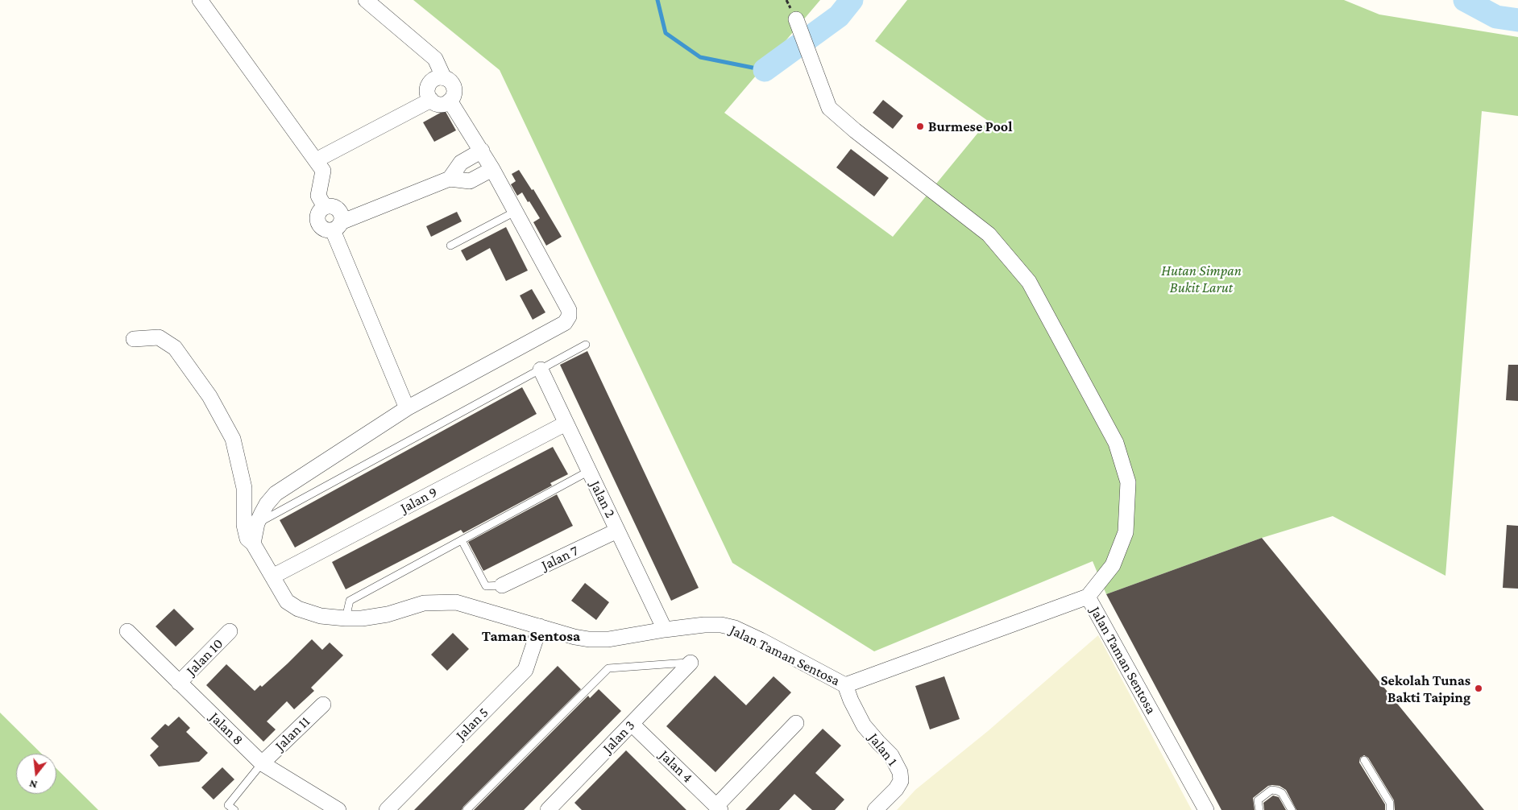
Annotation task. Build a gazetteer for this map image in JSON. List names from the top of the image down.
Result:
{
  "streets": {
    "street": [
      "Jalan 2",
      "Jalan 9",
      "Jalan 7",
      "Jalan Taman Sentosa",
      "Jalan 10",
      "Jalan 5",
      "Jalan 8",
      "Jalan 11",
      "Jalan 3",
      "Jalan 1",
      "Jalan 4"
    ]
  },
  "crossings": [
    ["Jalan 2", "Jalan 9"],
    ["Jalan 2", "Jalan 7"],
    ["Jalan 2", "Jalan Taman Sentosa"],
    ["Jalan 9", "Jalan Taman Sentosa"],
    ["Jalan Taman Sentosa", "Jalan 5"],
    ["Jalan Taman Sentosa", "Jalan 1"],
    ["Jalan 10", "Jalan 8"],
    ["Jalan 8", "Jalan 11"],
    ["Jalan 3", "Jalan 4"]
  ],
  "districts": ["Taman Sentosa"],
  "parks": ["Hutan Simpan Bukit Larut"],
  "places": ["Burmese Pool", "Sekolah Tunas Bakti Taiping"],
  "north": "bottom"
}
